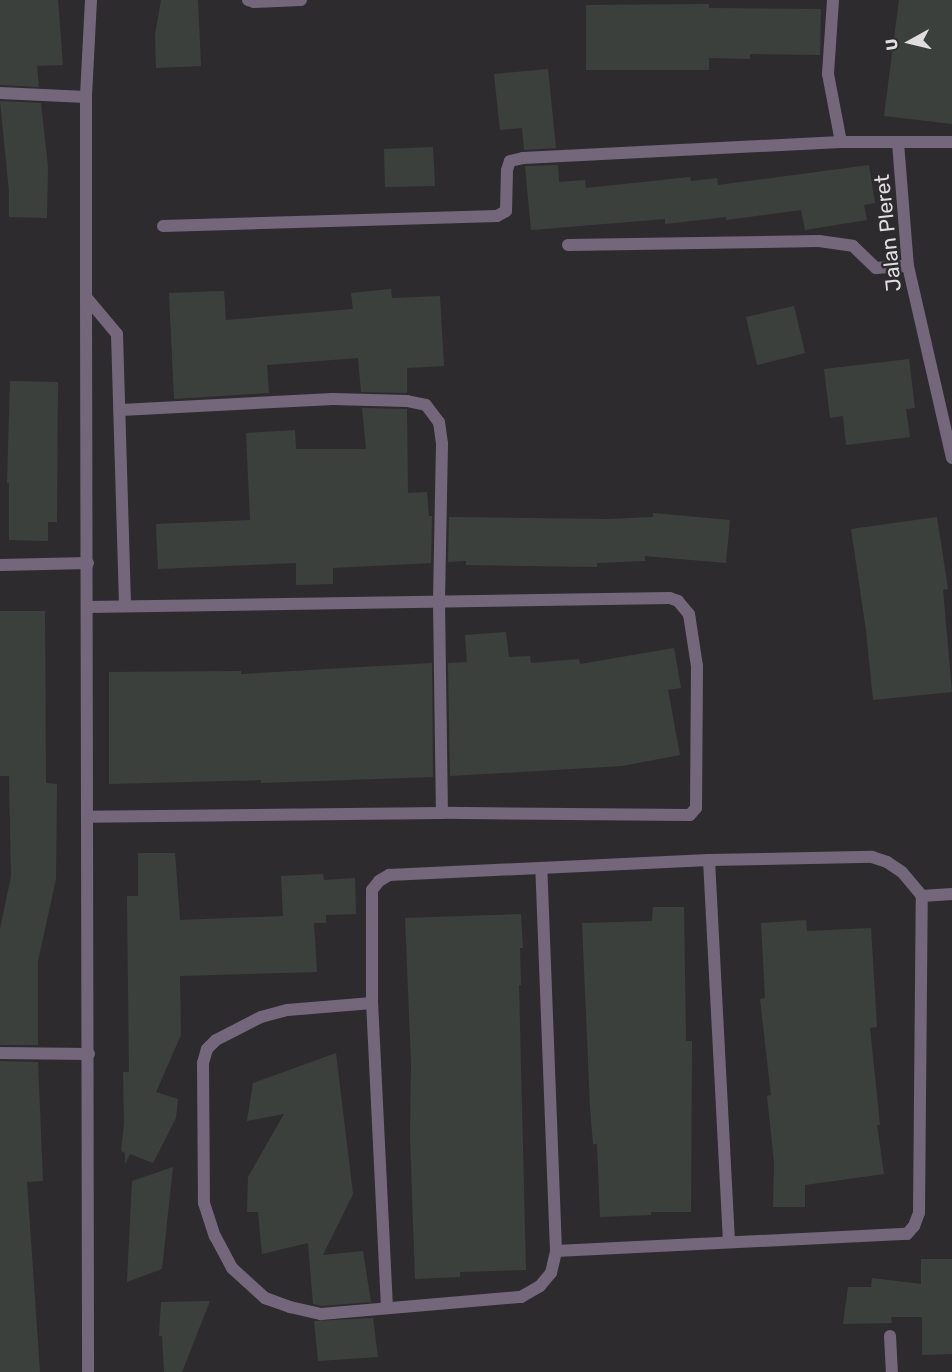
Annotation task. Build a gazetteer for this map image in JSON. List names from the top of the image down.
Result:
{
  "streets": {
    "street": ["Jalan Pleret"]
  },
  "north": "left"
}
